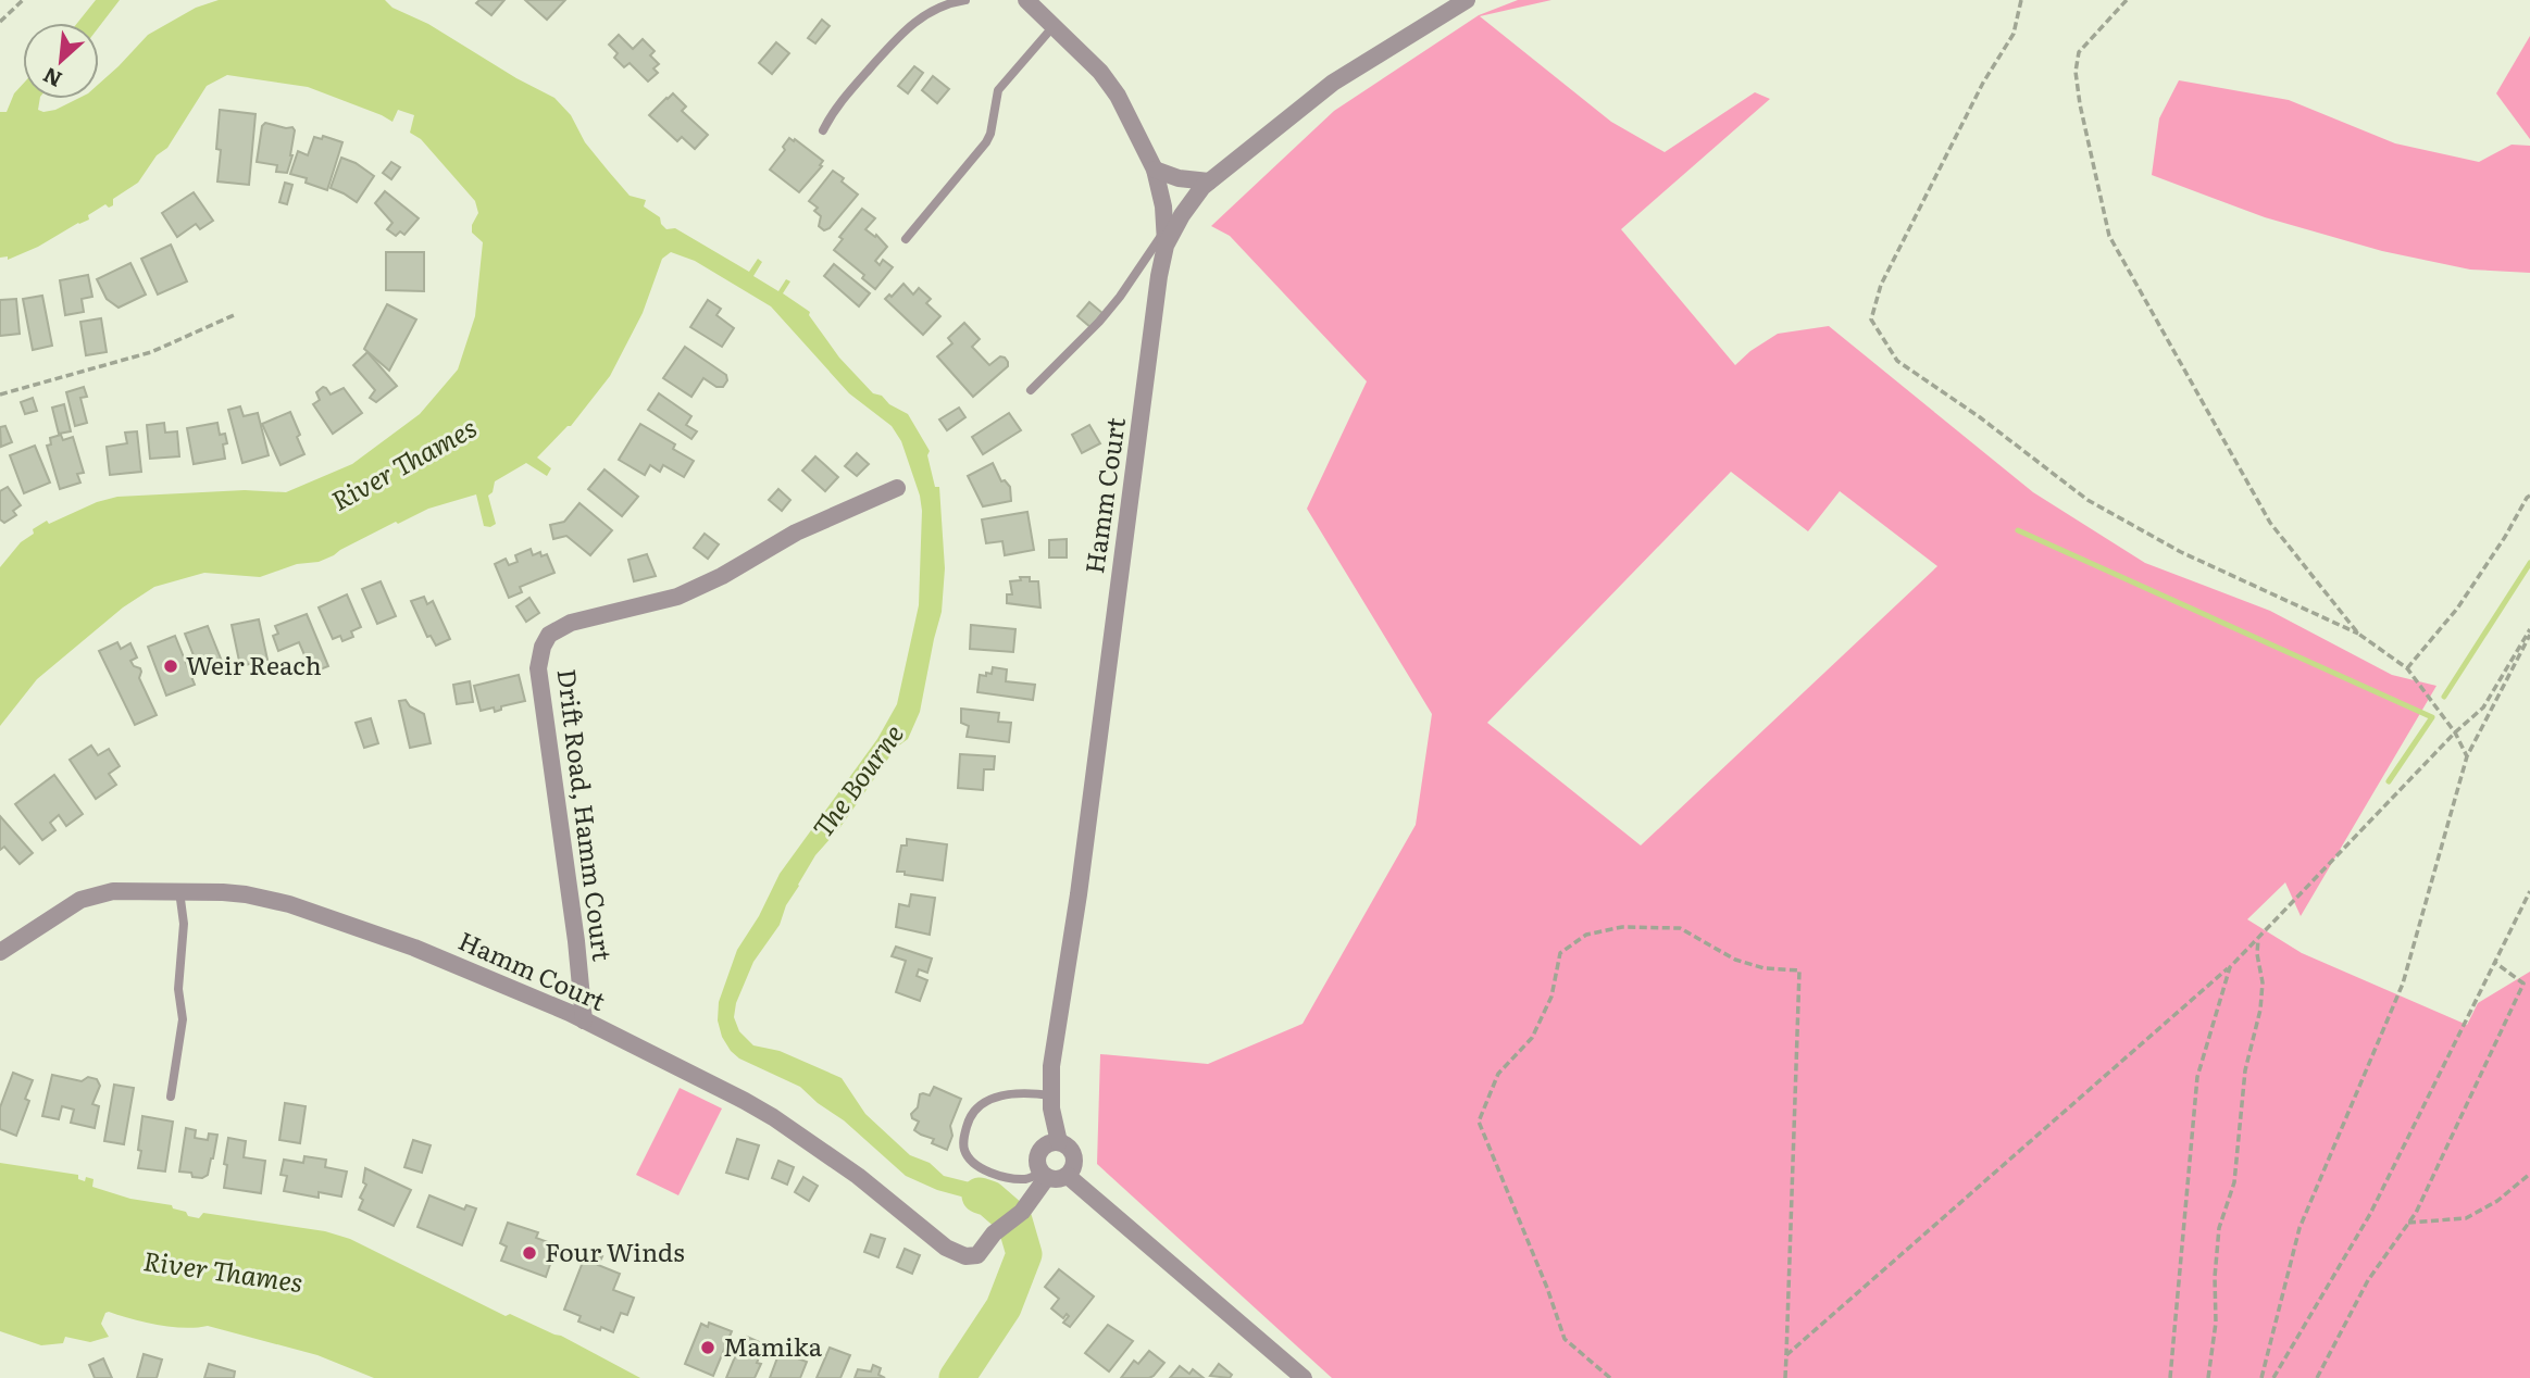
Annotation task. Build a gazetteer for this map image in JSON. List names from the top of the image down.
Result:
{
  "streets": {
    "street": ["Hamm Court", "Drift Road, Hamm Court"]
  },
  "crossings": [
    ["Hamm Court", "Drift Road, Hamm Court"]
  ],
  "water": ["River Thames", "The Bourne"],
  "places": ["Weir Reach", "Four Winds", "Mamika"],
  "north": "bottom left"
}
